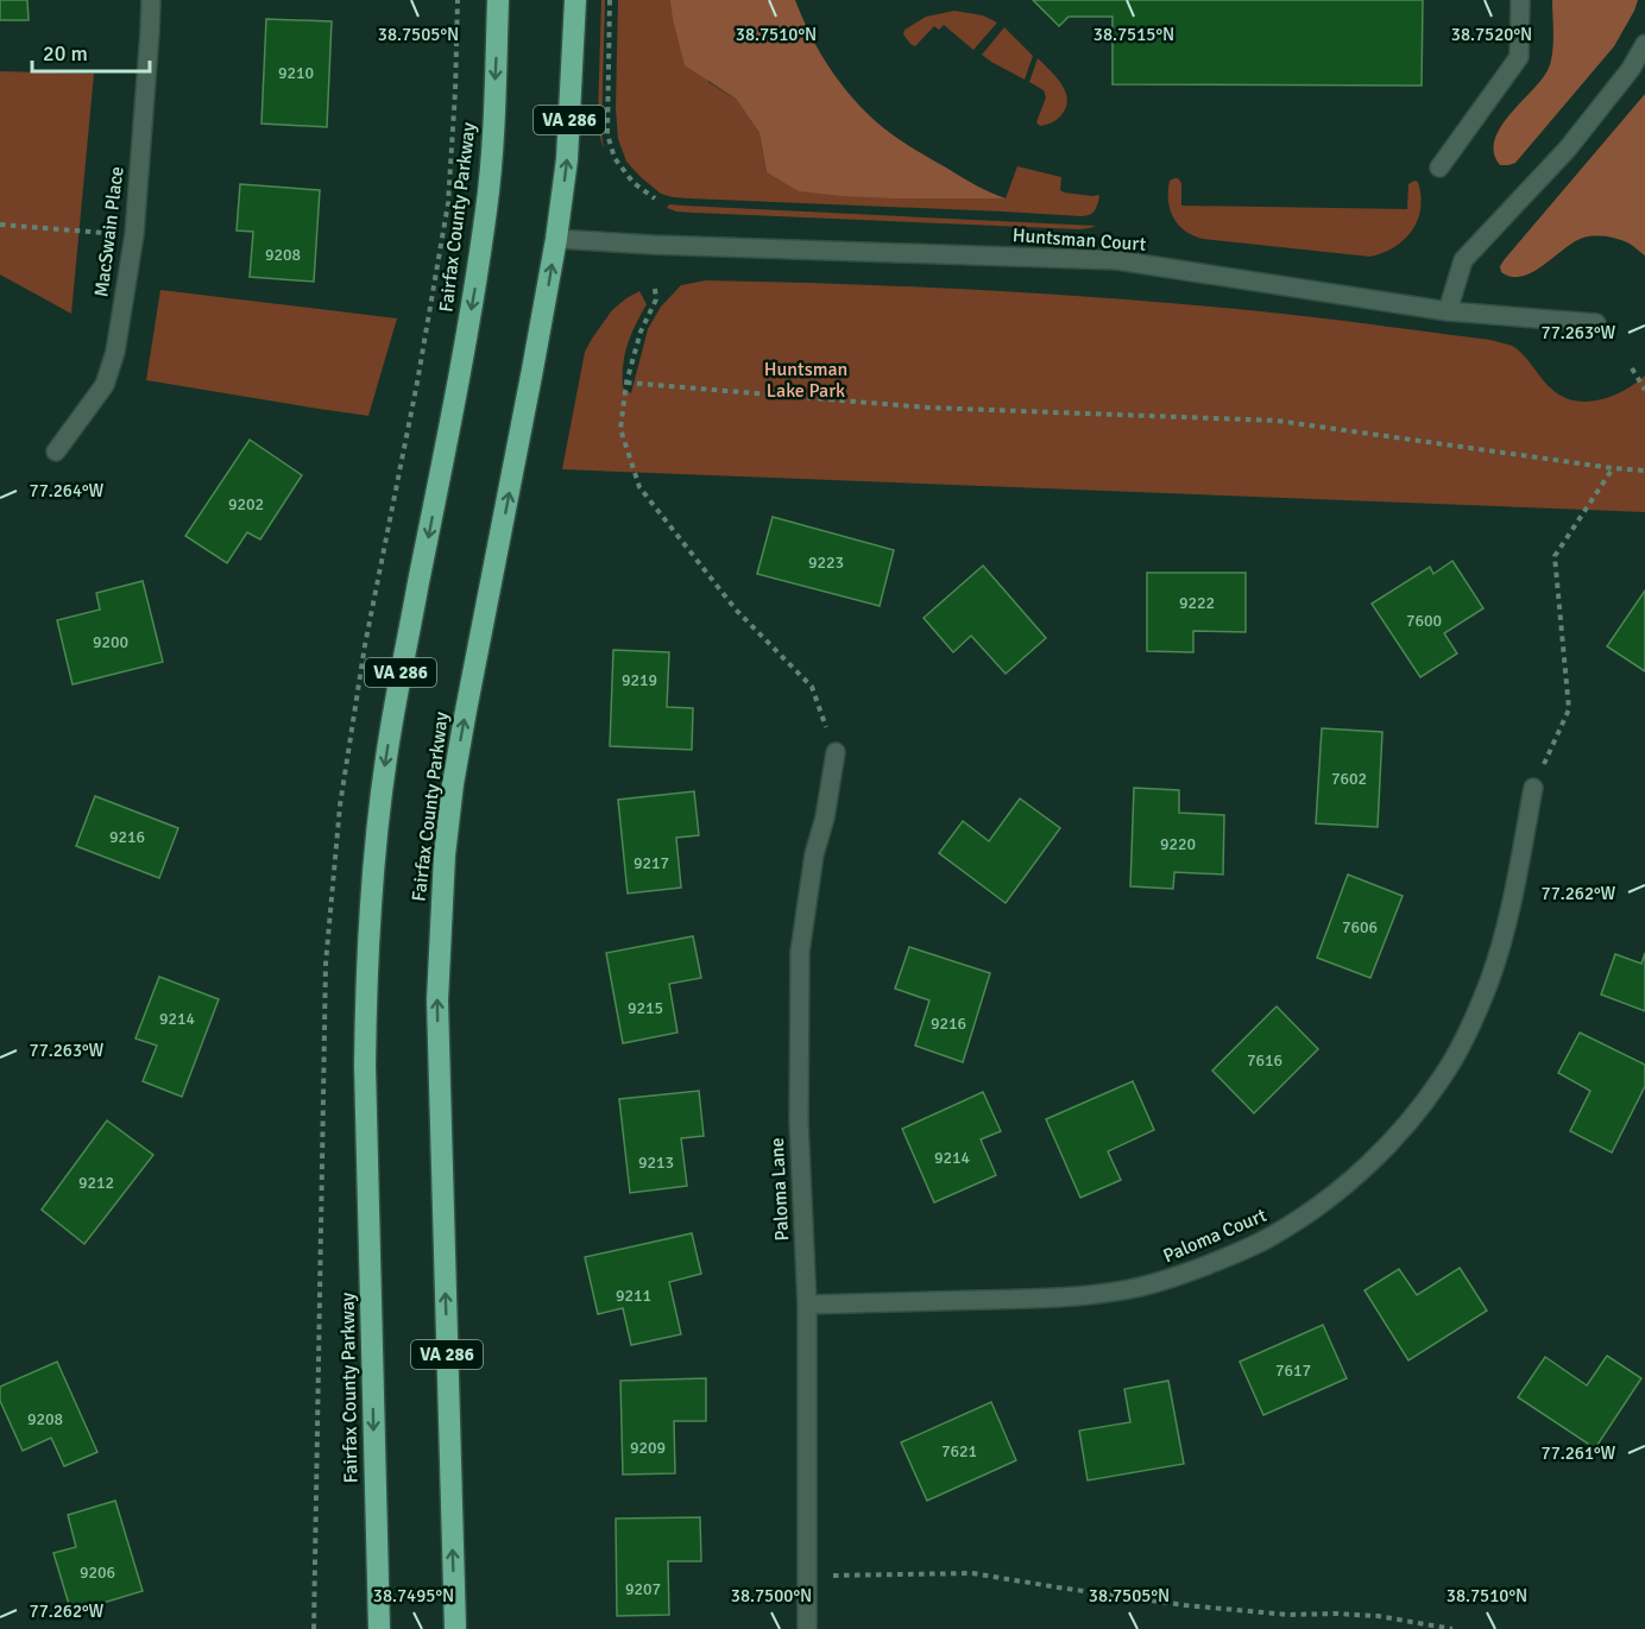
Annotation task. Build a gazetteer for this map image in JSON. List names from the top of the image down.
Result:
{
  "streets": {
    "highway": ["VA 286", "Fairfax County Parkway"],
    "street": [
      "MacSwain Place",
      "Huntsman Court",
      "Paloma Lane",
      "Paloma Court"
    ]
  },
  "crossings": [
    ["Fairfax County Parkway", "Huntsman Court"],
    ["Paloma Lane", "Paloma Court"]
  ],
  "parks": ["Huntsman Lake Park"],
  "house_numbers": [
    "9210",
    "9208",
    "9202",
    "9223",
    "9222",
    "7600",
    "9200",
    "9219",
    "7602",
    "9216",
    "9220",
    "9217",
    "7606",
    "9215",
    "9214",
    "9216",
    "7616",
    "9214",
    "9213",
    "9212",
    "9211",
    "7617",
    "9208",
    "9209",
    "7621",
    "9206",
    "9207"
  ],
  "scale_bar": "20 m",
  "coordinates": [
    "38.7515°N",
    "38.7505°N",
    "38.7510°N",
    "38.7520°N",
    "77.263°W",
    "77.264°W",
    "77.262°W",
    "77.261°W",
    "38.7495°N",
    "38.7500°N"
  ]
}
